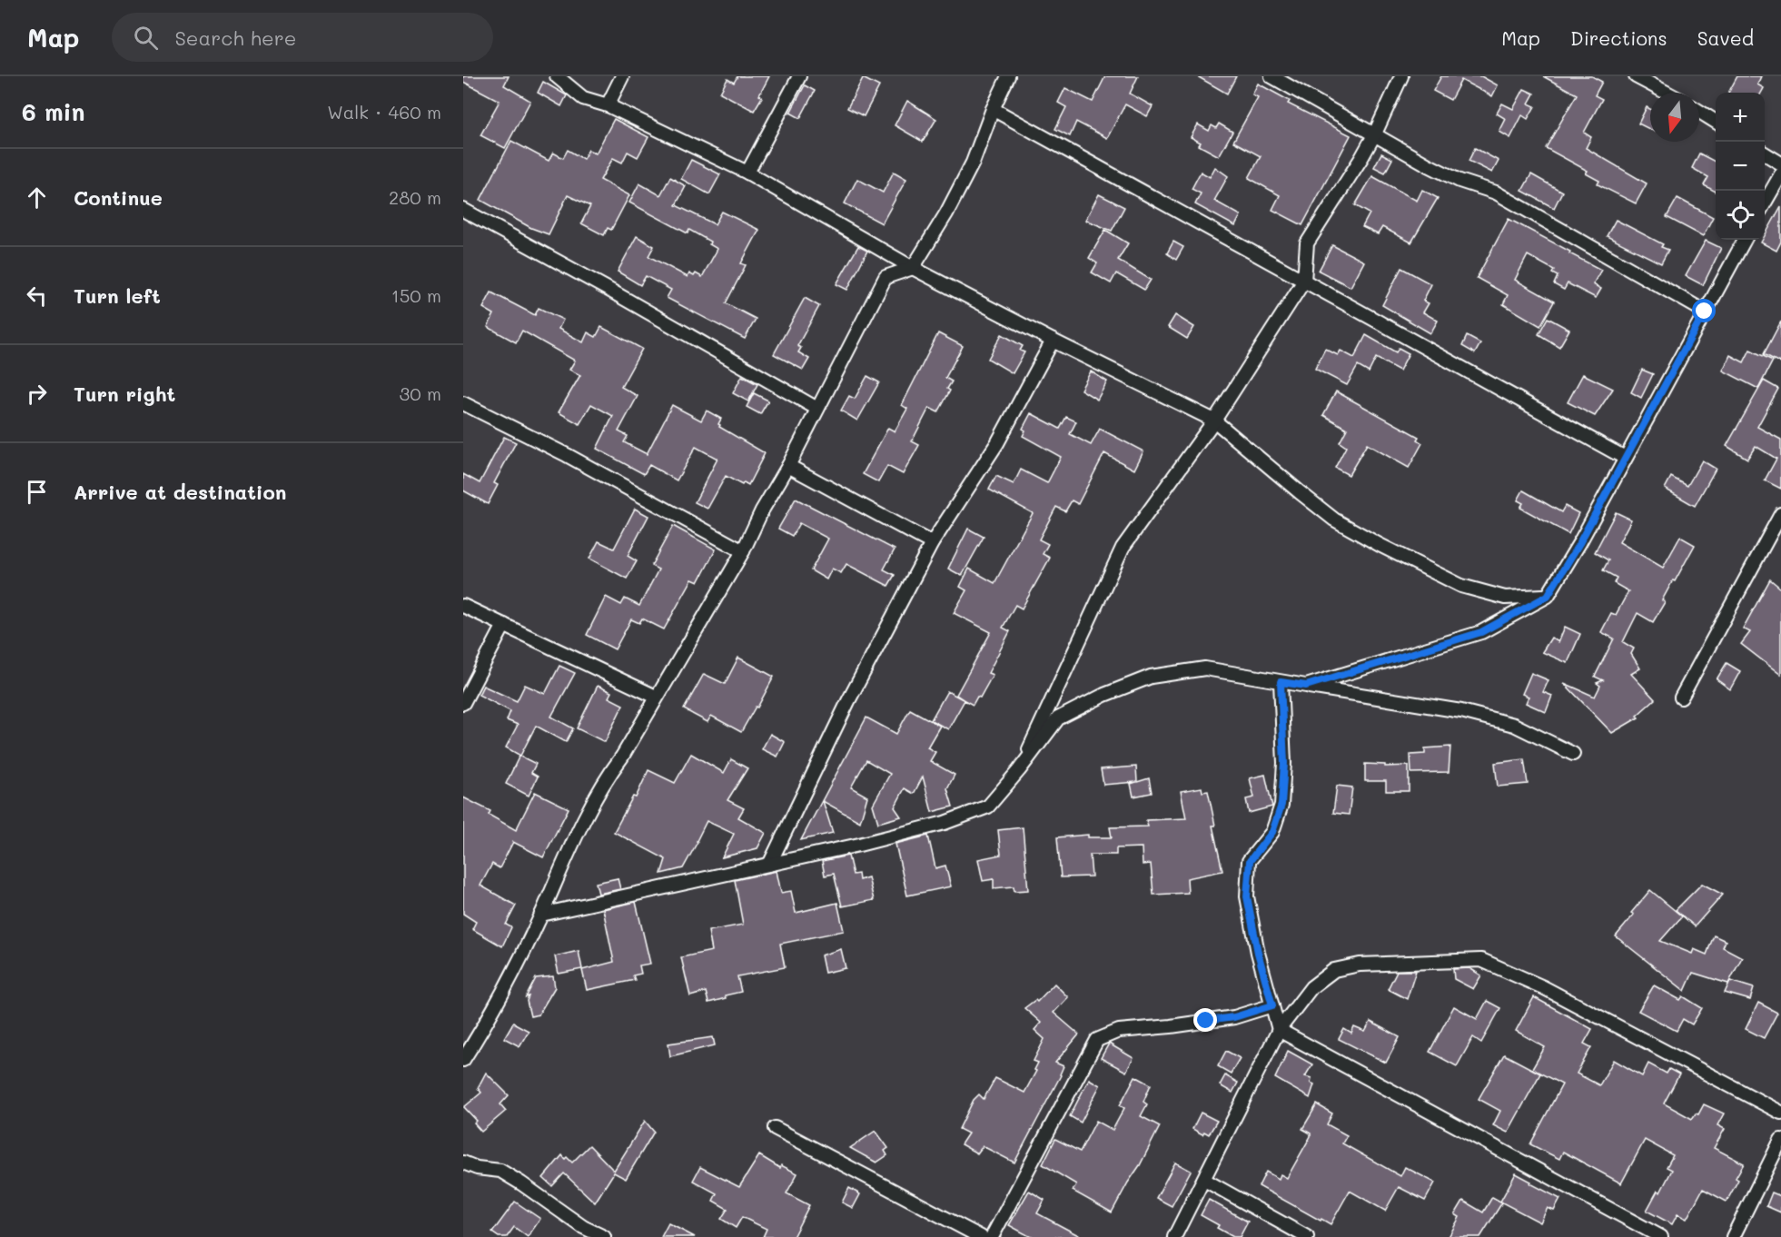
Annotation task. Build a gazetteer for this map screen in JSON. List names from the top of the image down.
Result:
{
  "north": "bottom",
  "page": {
    "header": "Map",
    "search": "Search here",
    "nav": ["Map", "Directions", "Saved"],
    "heading": ["6 min", "Walk · 460 m"],
    "map_buttons": ["+", "−"],
    "list": [
      ["Continue", "280 m"],
      ["Turn left", "150 m"],
      ["Turn right", "30 m"],
      "Arrive at destination"
    ]
  }
}
